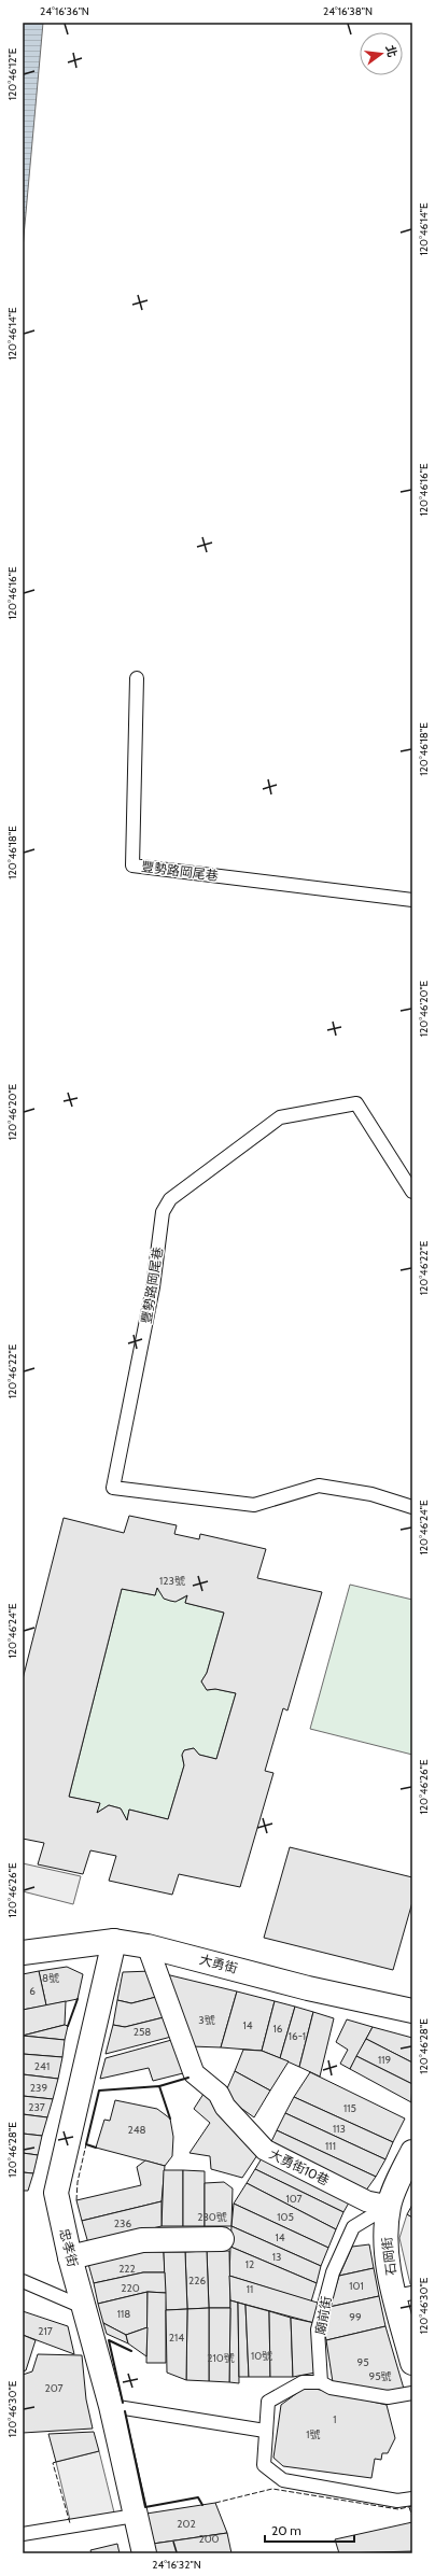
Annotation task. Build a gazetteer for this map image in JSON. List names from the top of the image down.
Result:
{
  "streets": {
    "street": [
      "大勇街",
      "大勇街10巷",
      "忠孝街",
      "石岡街"
    ],
    "lane": ["豐勢路岡尾巷", "廟前街"]
  },
  "crossings": [
    ["大勇街", "大勇街10巷"],
    ["大勇街", "忠孝街"],
    ["大勇街10巷", "石岡街"],
    ["大勇街10巷", "廟前街"],
    ["石岡街", "廟前街"]
  ],
  "house_numbers": [
    "123號",
    "8號",
    "6",
    "3號",
    "14",
    "16",
    "258",
    "16-1",
    "119",
    "241",
    "239",
    "237",
    "115",
    "113",
    "248",
    "111",
    "107",
    "230號",
    "105",
    "236",
    "14",
    "13",
    "12",
    "222",
    "226",
    "101",
    "220",
    "11",
    "118",
    "99",
    "217",
    "214",
    "10號",
    "210號",
    "95",
    "95號",
    "207",
    "1",
    "1號",
    "202",
    "200"
  ],
  "scale_bar": "20 m",
  "north": "right",
  "coordinates": [
    "24°16'36\"N",
    "24°16'38\"N",
    "120°46'12\"E",
    "120°46'14\"E",
    "120°46'16\"E",
    "120°46'18\"E",
    "120°46'20\"E",
    "120°46'22\"E",
    "120°46'24\"E",
    "120°46'26\"E",
    "120°46'28\"E",
    "120°46'30\"E",
    "24°16'32\"N"
  ]
}
